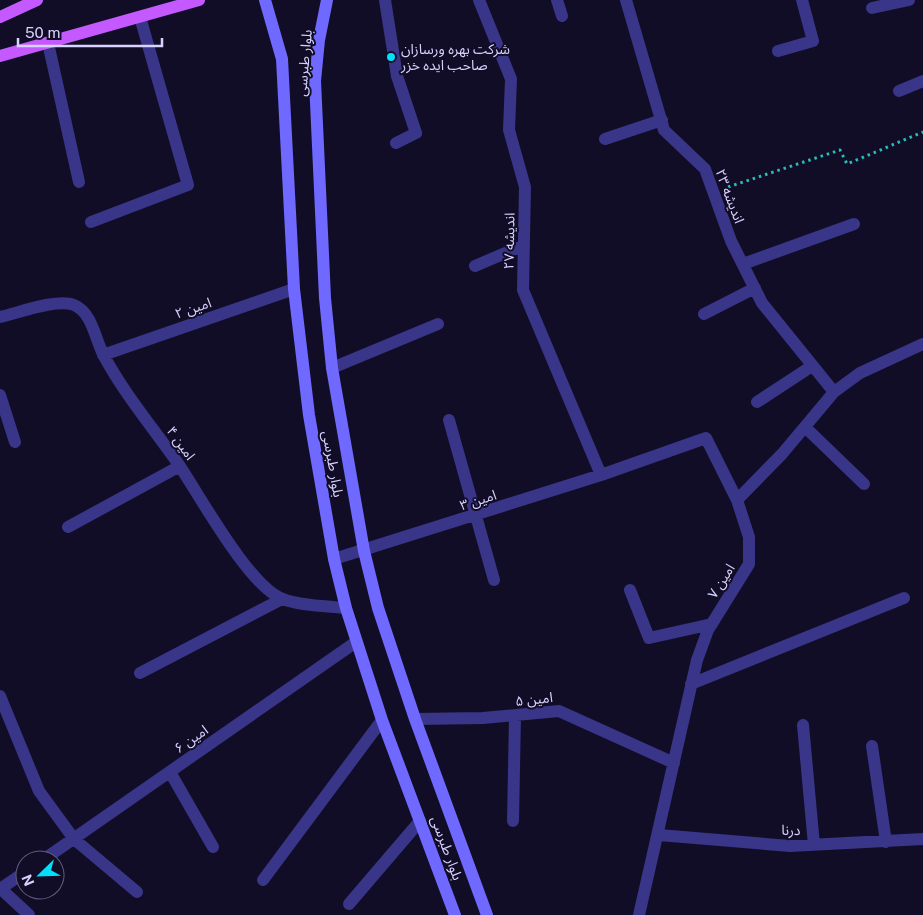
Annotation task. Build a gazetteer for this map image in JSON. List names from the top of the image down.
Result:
{
  "streets": {
    "main road": ["بلوار طبرسی"],
    "street": [
      "اندیشه ۲۳",
      "اندیشه ۲۷",
      "امین ۲",
      "امین ۴",
      "امین ۳",
      "امین ۷",
      "امین ۵",
      "امین ۶",
      "درنا"
    ]
  },
  "crossings": [
    ["بلوار طبرسی", "امین ۲"],
    ["بلوار طبرسی", "امین ۴"],
    ["بلوار طبرسی", "امین ۳"],
    ["بلوار طبرسی", "امین ۵"],
    ["بلوار طبرسی", "امین ۶"],
    ["اندیشه ۲۷", "امین ۳"],
    ["امین ۲", "امین ۴"],
    ["امین ۳", "امین ۷"],
    ["امین ۷", "امین ۵"],
    ["امین ۷", "درنا"]
  ],
  "places": ["شرکت بهره ورسازان صاحب ایده خزر"],
  "scale_bar": "50 m",
  "north": "bottom left"
}
